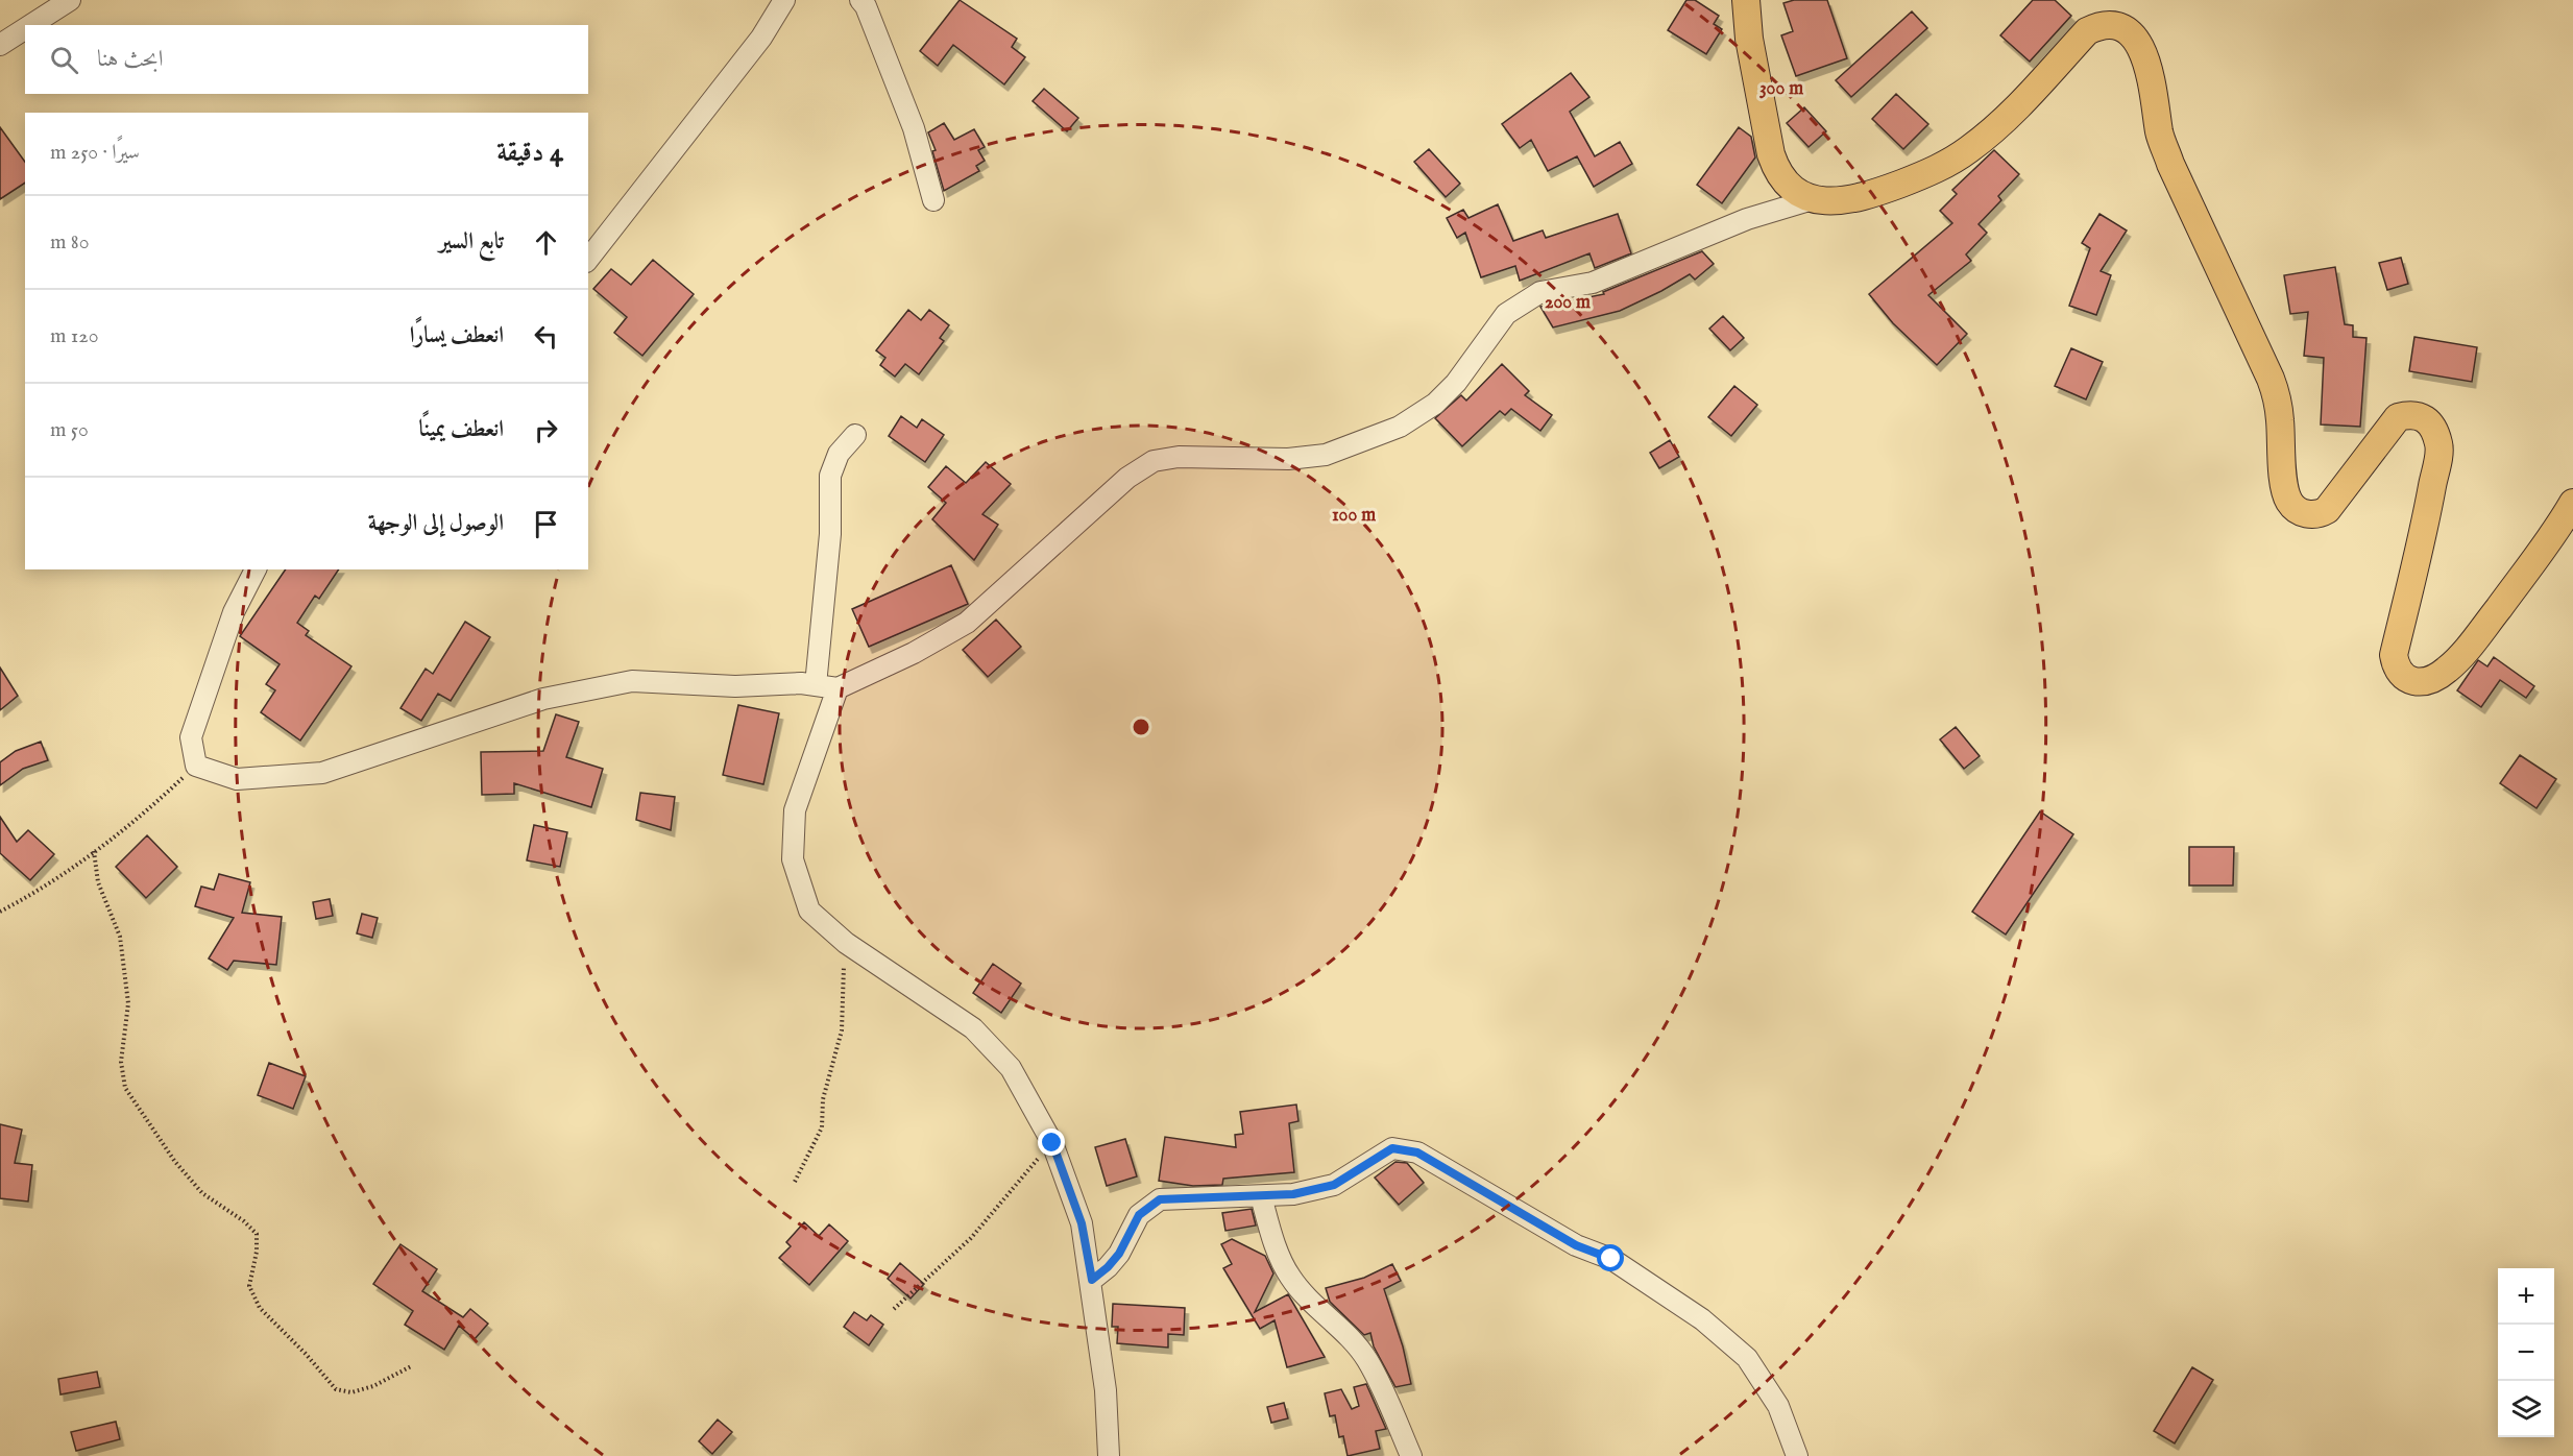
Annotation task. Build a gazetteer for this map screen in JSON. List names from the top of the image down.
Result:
{
  "page": {
    "search": "ابحث هنا",
    "heading": ["4 دقيقة", "سيرًا · 250 m"],
    "list": [
      ["تابع السير", "80 m"],
      ["انعطف يسارًا", "120 m"],
      ["انعطف يمينًا", "50 m"],
      "الوصول إلى الوجهة"
    ],
    "map_buttons": ["+", "−"]
  },
  "rings": ["300 m", "200 m", "100 m"]
}
